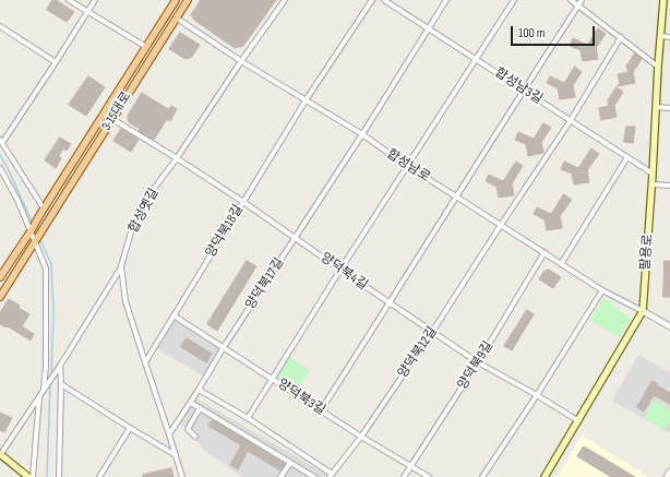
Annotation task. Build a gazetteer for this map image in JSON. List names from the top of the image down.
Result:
{
  "streets": {
    "main road": ["3·15대로", "팔용로"],
    "street": [
      "합성남3길",
      "합성남로",
      "합성옛길",
      "양덕북18길",
      "양덕북4길",
      "양덕북17길",
      "양덕북12길",
      "양덕북9길",
      "양덕북3길"
    ]
  },
  "crossings": [
    ["합성남3길", "팔용로"],
    ["합성남3길", "양덕북17길"],
    ["합성남3길", "양덕북12길"],
    ["3·15대로", "합성남로"],
    ["3·15대로", "양덕북4길"],
    ["합성남로", "합성옛길"],
    ["합성남로", "양덕북18길"],
    ["합성남로", "팔용로"],
    ["합성남로", "양덕북17길"],
    ["합성남로", "양덕북12길"],
    ["합성남로", "양덕북9길"],
    ["합성옛길", "양덕북18길"],
    ["합성옛길", "양덕북4길"],
    ["합성옛길", "양덕북17길"],
    ["양덕북18길", "양덕북4길"],
    ["양덕북18길", "양덕북3길"],
    ["팔용로", "양덕북4길"],
    ["양덕북4길", "양덕북17길"],
    ["양덕북4길", "양덕북12길"],
    ["양덕북4길", "양덕북9길"],
    ["양덕북17길", "양덕북3길"],
    ["양덕북12길", "양덕북3길"],
    ["양덕북9길", "양덕북3길"]
  ],
  "scale_bar": "100 m"
}
